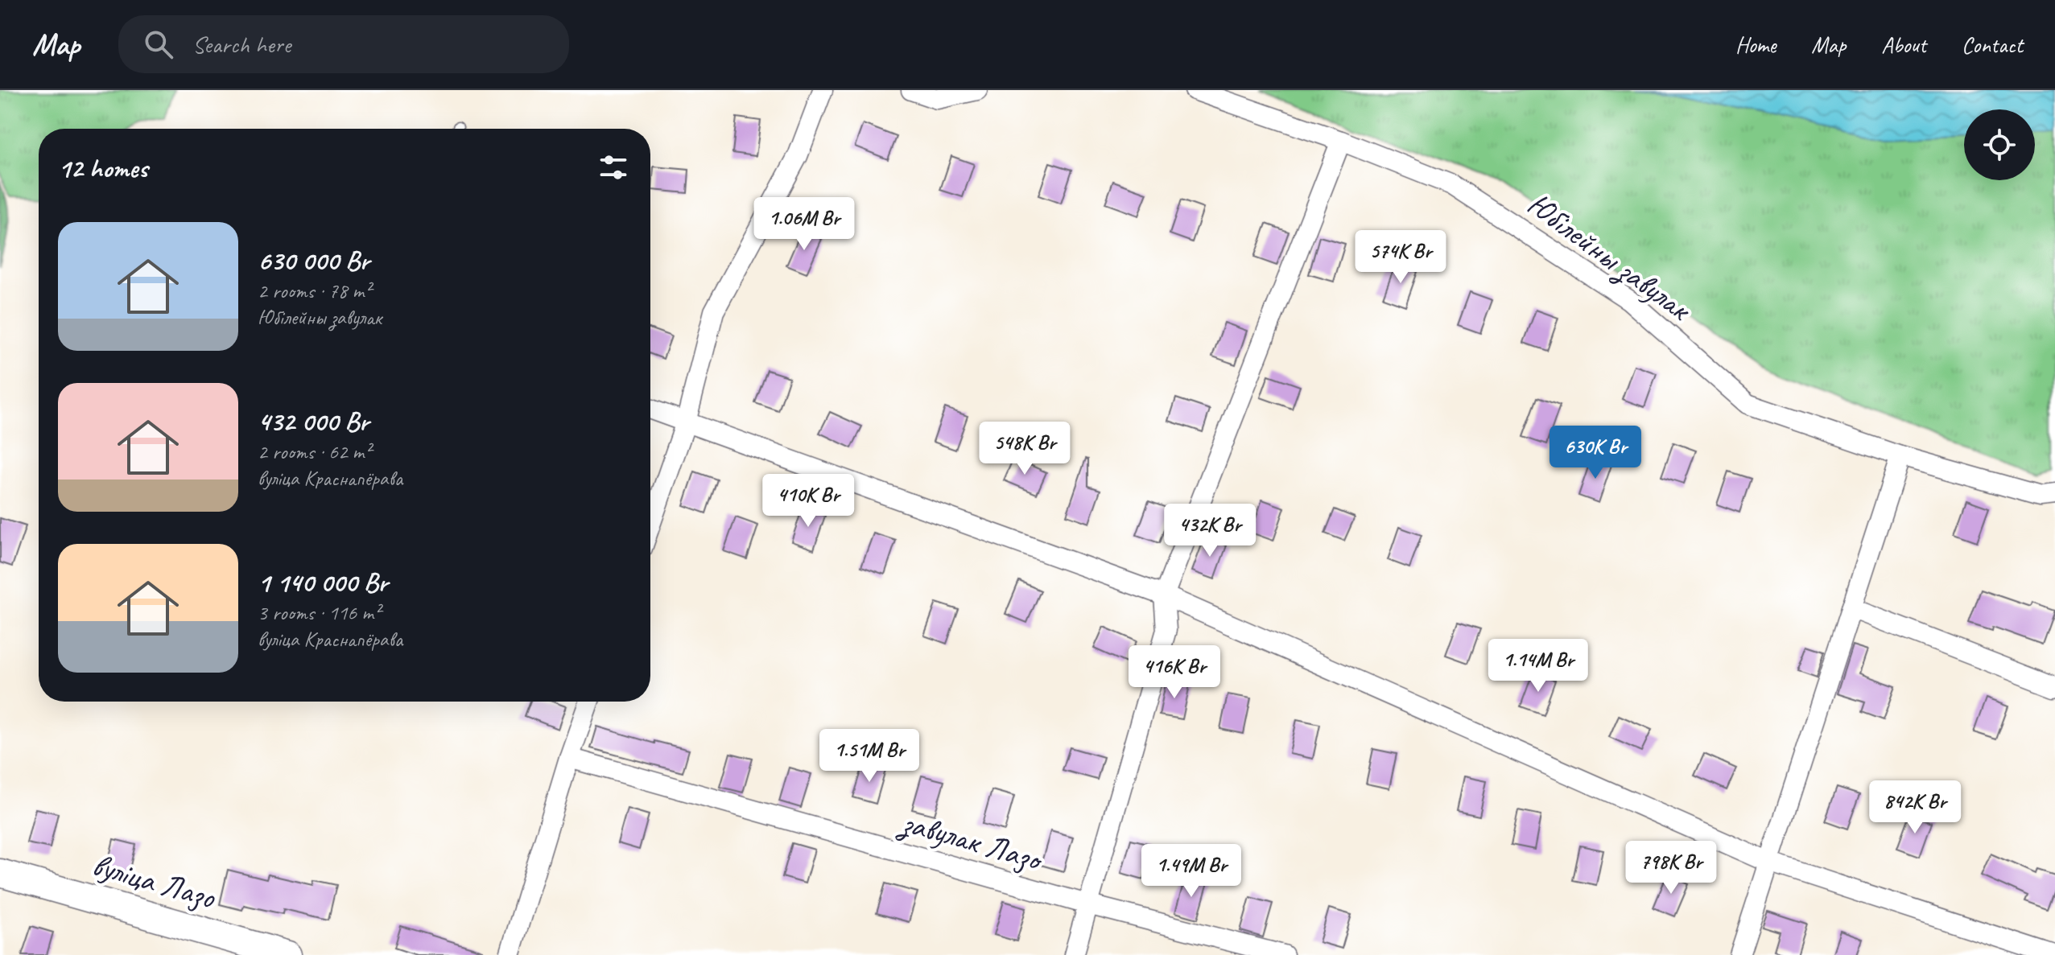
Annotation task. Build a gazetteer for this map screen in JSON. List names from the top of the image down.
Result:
{
  "streets": {
    "main road": ["вуліца Лазо"],
    "street": ["Юбілейны завулак", "завулак Лазо"]
  },
  "page": {
    "header": "Map",
    "search": "Search here",
    "nav": [
      "Home",
      "Map",
      "About",
      "Contact"
    ],
    "heading": "12 homes",
    "price": [
      "1.06M Br",
      "574K Br",
      "548K Br",
      "630K Br",
      "410K Br",
      "432K Br",
      "1.14M Br",
      "416K Br",
      "1.51M Br",
      "842K Br",
      "798K Br",
      "1.49M Br"
    ],
    "list": [
      {
        "name": "630 000 Br",
        "note": "2 rooms · 78 m² · Юбілейны завулак"
      },
      {
        "name": "432 000 Br",
        "note": "2 rooms · 62 m² · вуліца Краснапёрава"
      },
      {
        "name": "1 140 000 Br",
        "note": "3 rooms · 116 m² · вуліца Краснапёрава"
      }
    ]
  }
}
